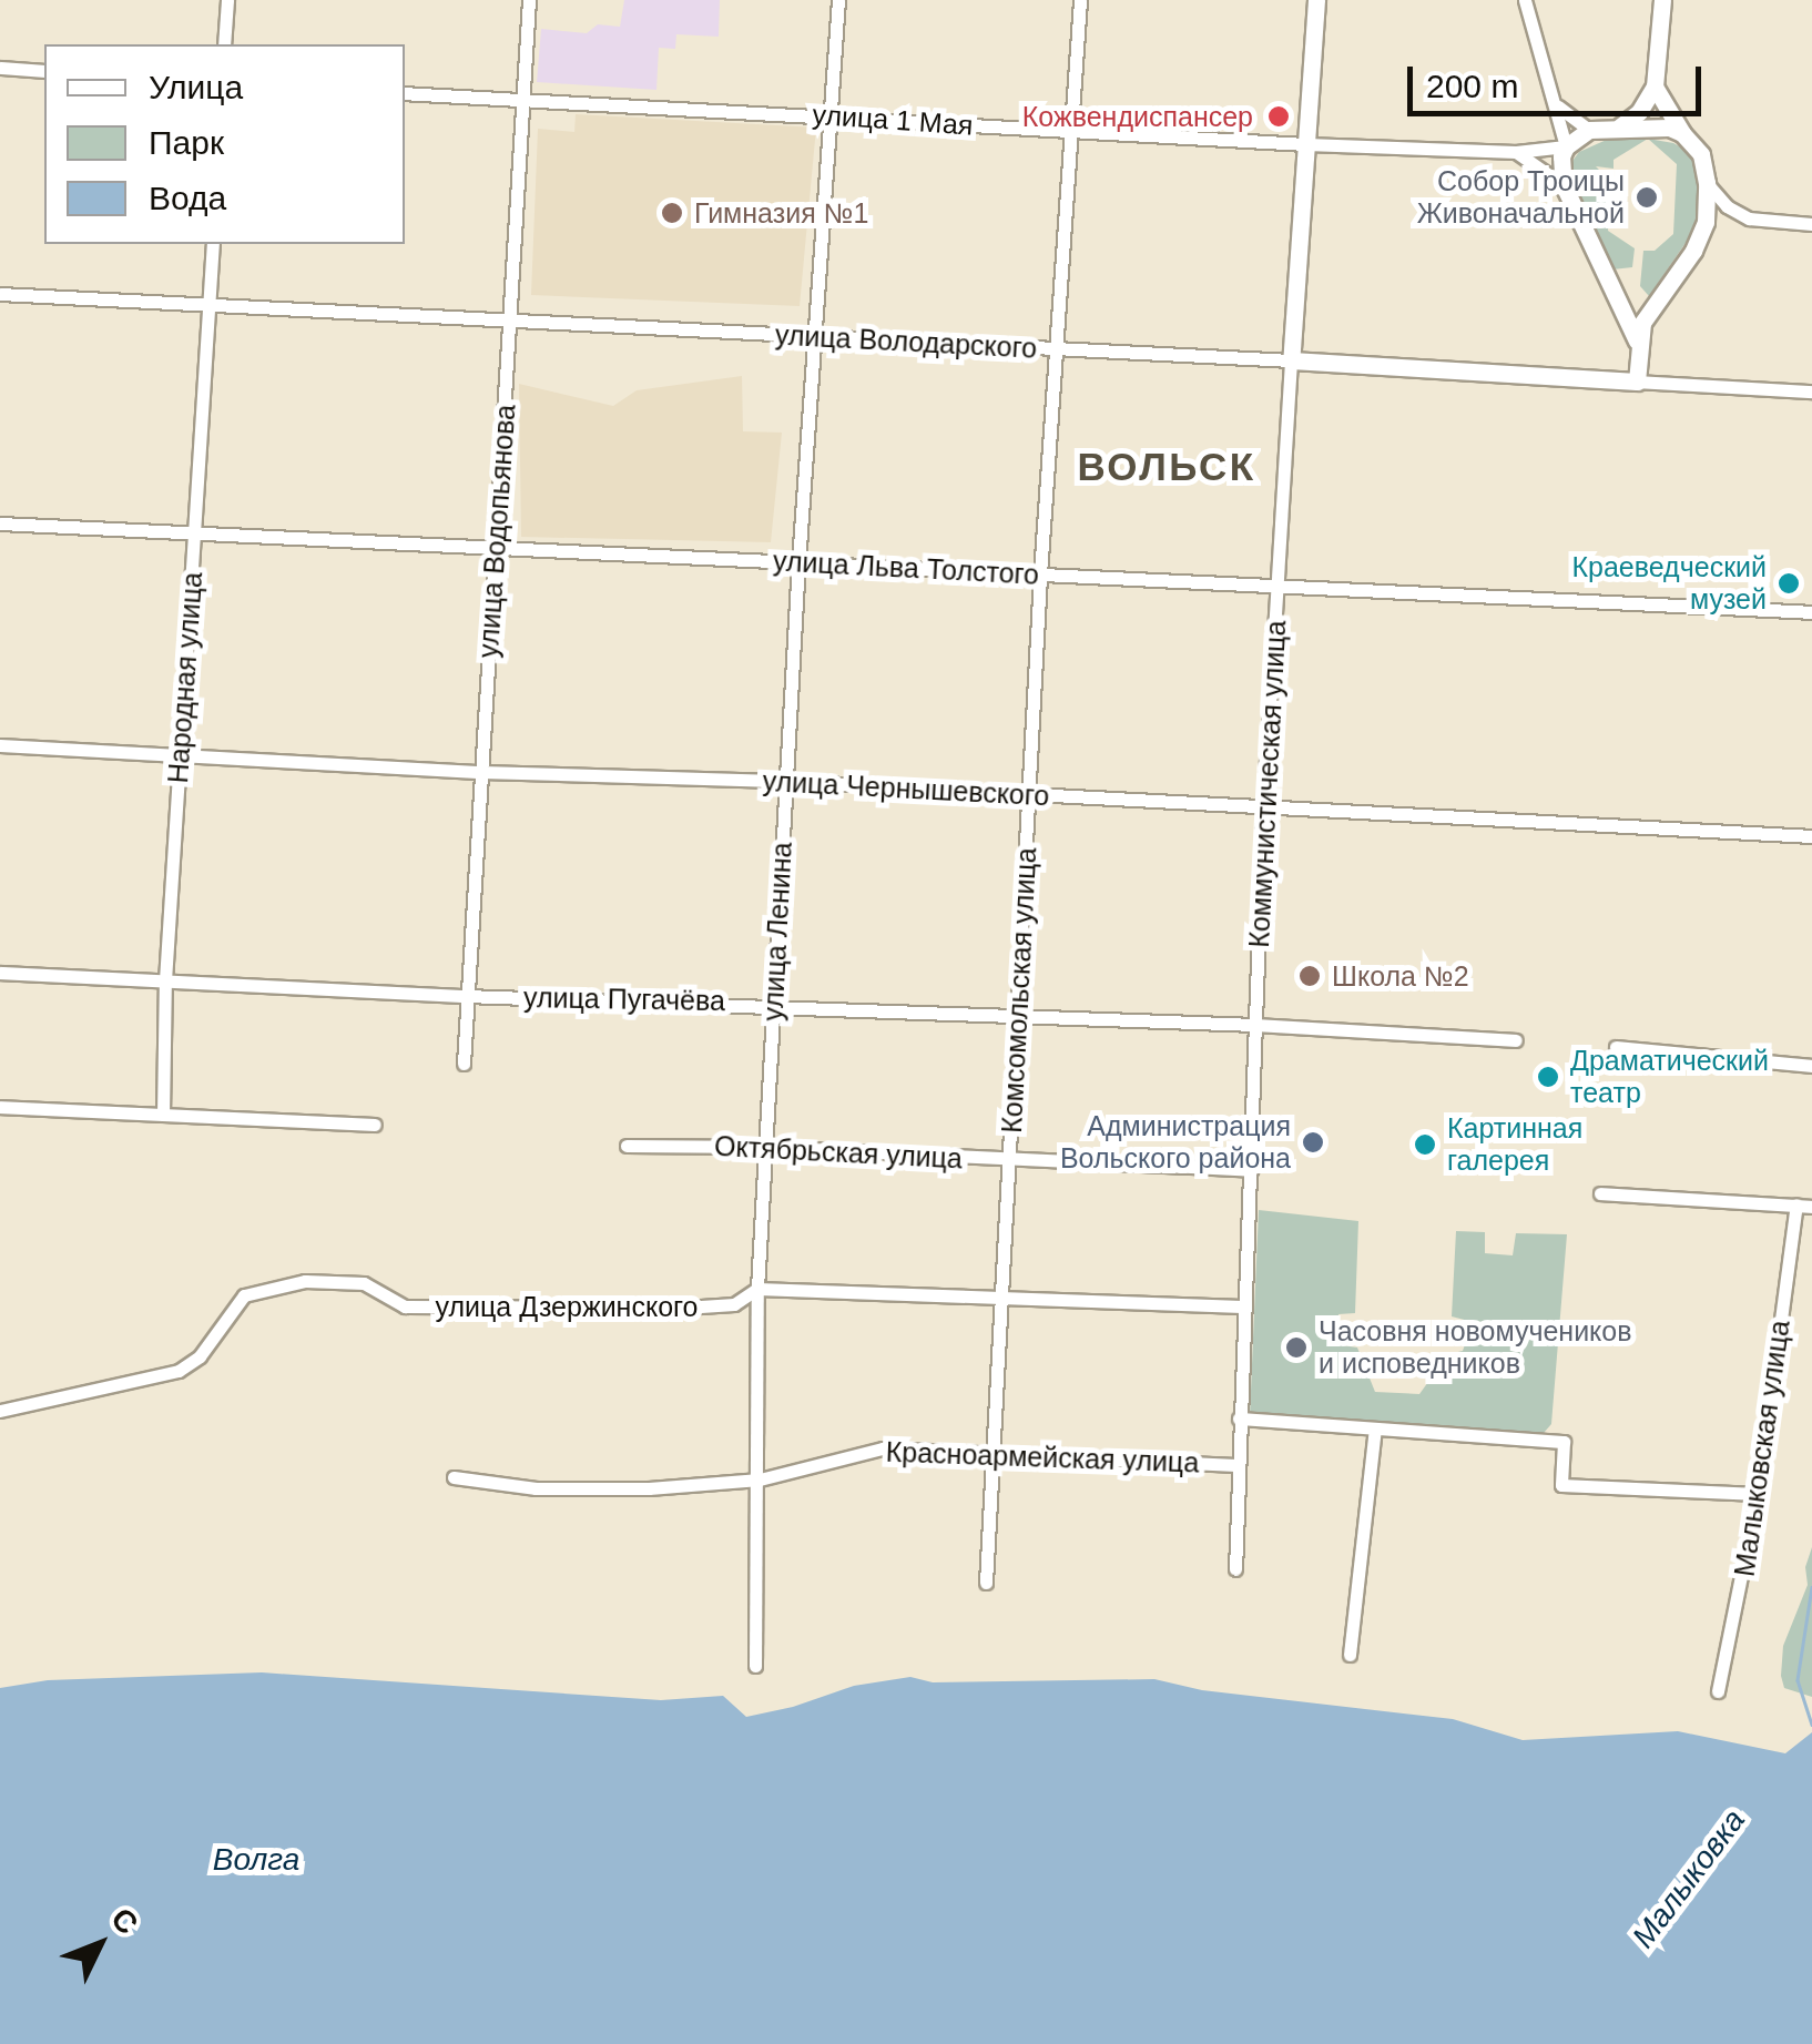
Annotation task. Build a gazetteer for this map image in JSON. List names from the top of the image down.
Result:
{
  "streets": {
    "main road": ["улица Володарского", "Коммунистическая улица"],
    "street": [
      "улица 1 Мая",
      "улица Водопьянова",
      "улица Льва Толстого",
      "Народная улица",
      "улица Чернышевского",
      "улица Ленина",
      "Комсомольская улица",
      "улица Пугачёва",
      "Октябрьская улица",
      "улица Дзержинского",
      "Малыковская улица",
      "Красноармейская улица"
    ]
  },
  "crossings": [
    ["улица 1 Мая", "улица Водопьянова"],
    ["улица 1 Мая", "Коммунистическая улица"],
    ["улица 1 Мая", "улица Ленина"],
    ["улица 1 Мая", "Комсомольская улица"],
    ["улица Володарского", "улица Водопьянова"],
    ["улица Володарского", "Народная улица"],
    ["улица Володарского", "Коммунистическая улица"],
    ["улица Володарского", "улица Ленина"],
    ["улица Володарского", "Комсомольская улица"],
    ["улица Водопьянова", "улица Льва Толстого"],
    ["улица Водопьянова", "улица Чернышевского"],
    ["улица Водопьянова", "улица Пугачёва"],
    ["улица Льва Толстого", "Народная улица"],
    ["улица Льва Толстого", "Коммунистическая улица"],
    ["улица Льва Толстого", "улица Ленина"],
    ["улица Льва Толстого", "Комсомольская улица"],
    ["Народная улица", "улица Чернышевского"],
    ["Народная улица", "улица Пугачёва"],
    ["Коммунистическая улица", "улица Чернышевского"],
    ["Коммунистическая улица", "улица Пугачёва"],
    ["Коммунистическая улица", "Октябрьская улица"],
    ["Коммунистическая улица", "улица Дзержинского"],
    ["Коммунистическая улица", "Красноармейская улица"],
    ["улица Чернышевского", "улица Ленина"],
    ["улица Чернышевского", "Комсомольская улица"],
    ["улица Ленина", "улица Пугачёва"],
    ["улица Ленина", "Октябрьская улица"],
    ["улица Ленина", "улица Дзержинского"],
    ["улица Ленина", "Красноармейская улица"],
    ["Комсомольская улица", "улица Пугачёва"],
    ["Комсомольская улица", "Октябрьская улица"],
    ["Комсомольская улица", "улица Дзержинского"],
    ["Комсомольская улица", "Красноармейская улица"]
  ],
  "districts": ["ВОЛЬСК"],
  "water": ["Волга", "Малыковка"],
  "places": [
    "Кожвендиспансер",
    "Собор Троицы Живоначальной",
    "Гимназия №1",
    "Краеведческий музей",
    "Школа №2",
    "Драматический театр",
    "Администрация Вольского района",
    "Картинная галерея",
    "Часовня новомучеников и исповедников"
  ],
  "legend": ["Улица", "Парк", "Вода"],
  "scale_bar": "200 m",
  "north": "top right"
}
